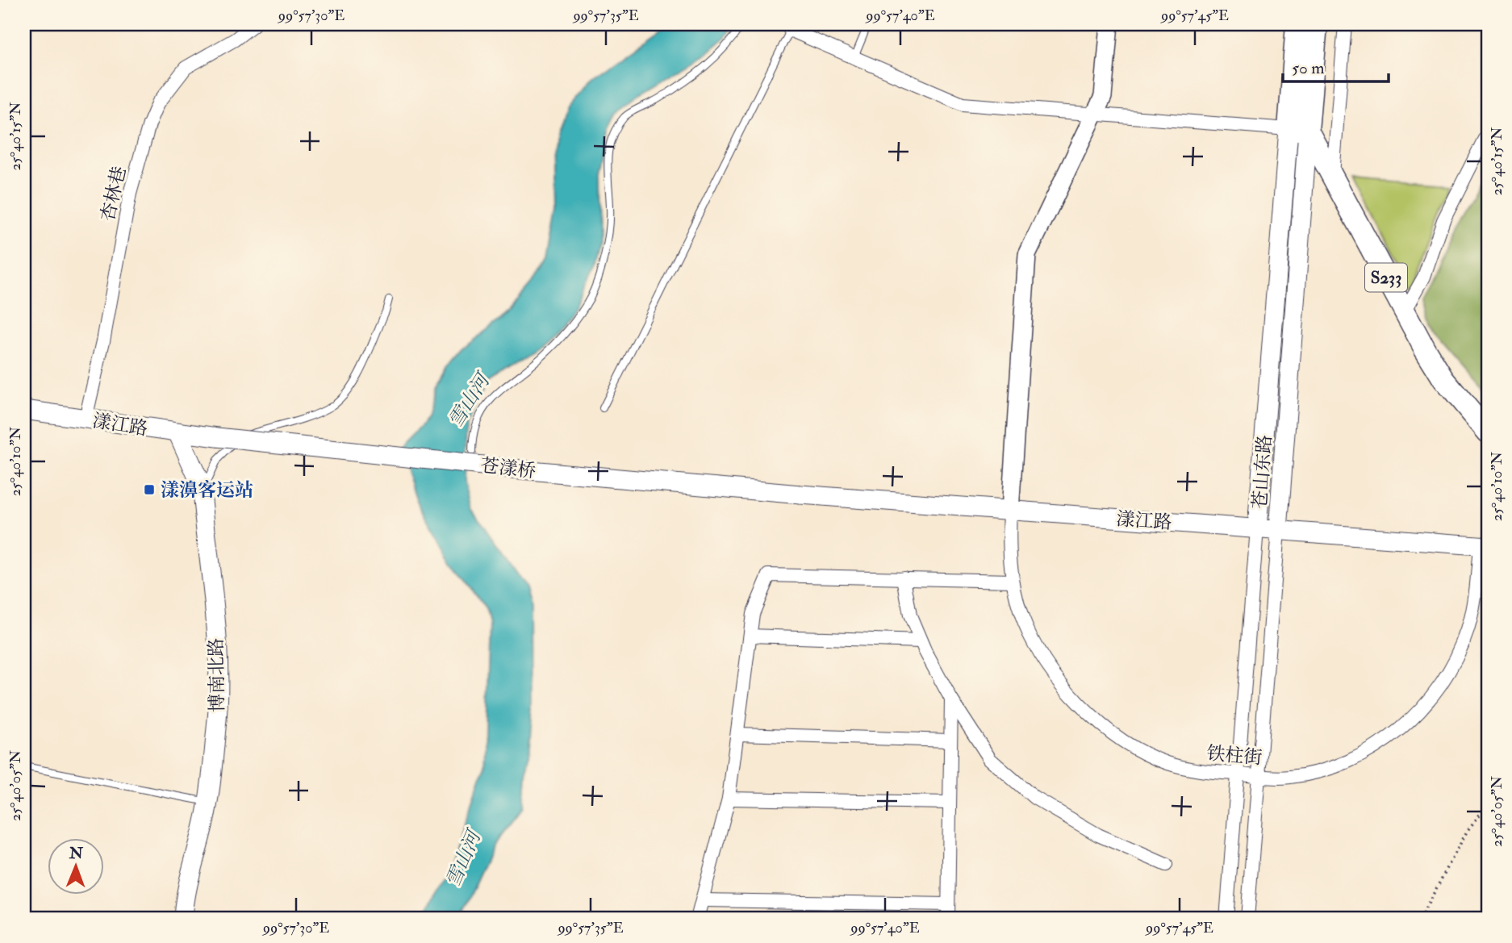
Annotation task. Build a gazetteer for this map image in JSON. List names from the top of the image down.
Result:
{
  "streets": {
    "main road": [
      "S233",
      "漾江路",
      "苍漾桥",
      "苍山东路",
      "博南北路"
    ],
    "street": ["杏林巷", "铁柱街"]
  },
  "crossings": [
    ["杏林巷", "漾江路"],
    ["S233", "苍山东路"],
    ["漾江路", "苍漾桥"],
    ["漾江路", "苍山东路"],
    ["漾江路", "博南北路"],
    ["漾江路", "铁柱街"],
    ["苍山东路", "铁柱街"]
  ],
  "water": ["雪山河"],
  "places": {
    "transit": ["漾濞客运站"]
  },
  "scale_bar": "50 m",
  "north": "top",
  "coordinates": [
    "99°57'30\"E",
    "99°57'35\"E",
    "99°57'40\"E",
    "99°57'45\"E",
    "25°40'15\"N",
    "25°40'10\"N",
    "25°40'05\"N"
  ]
}
